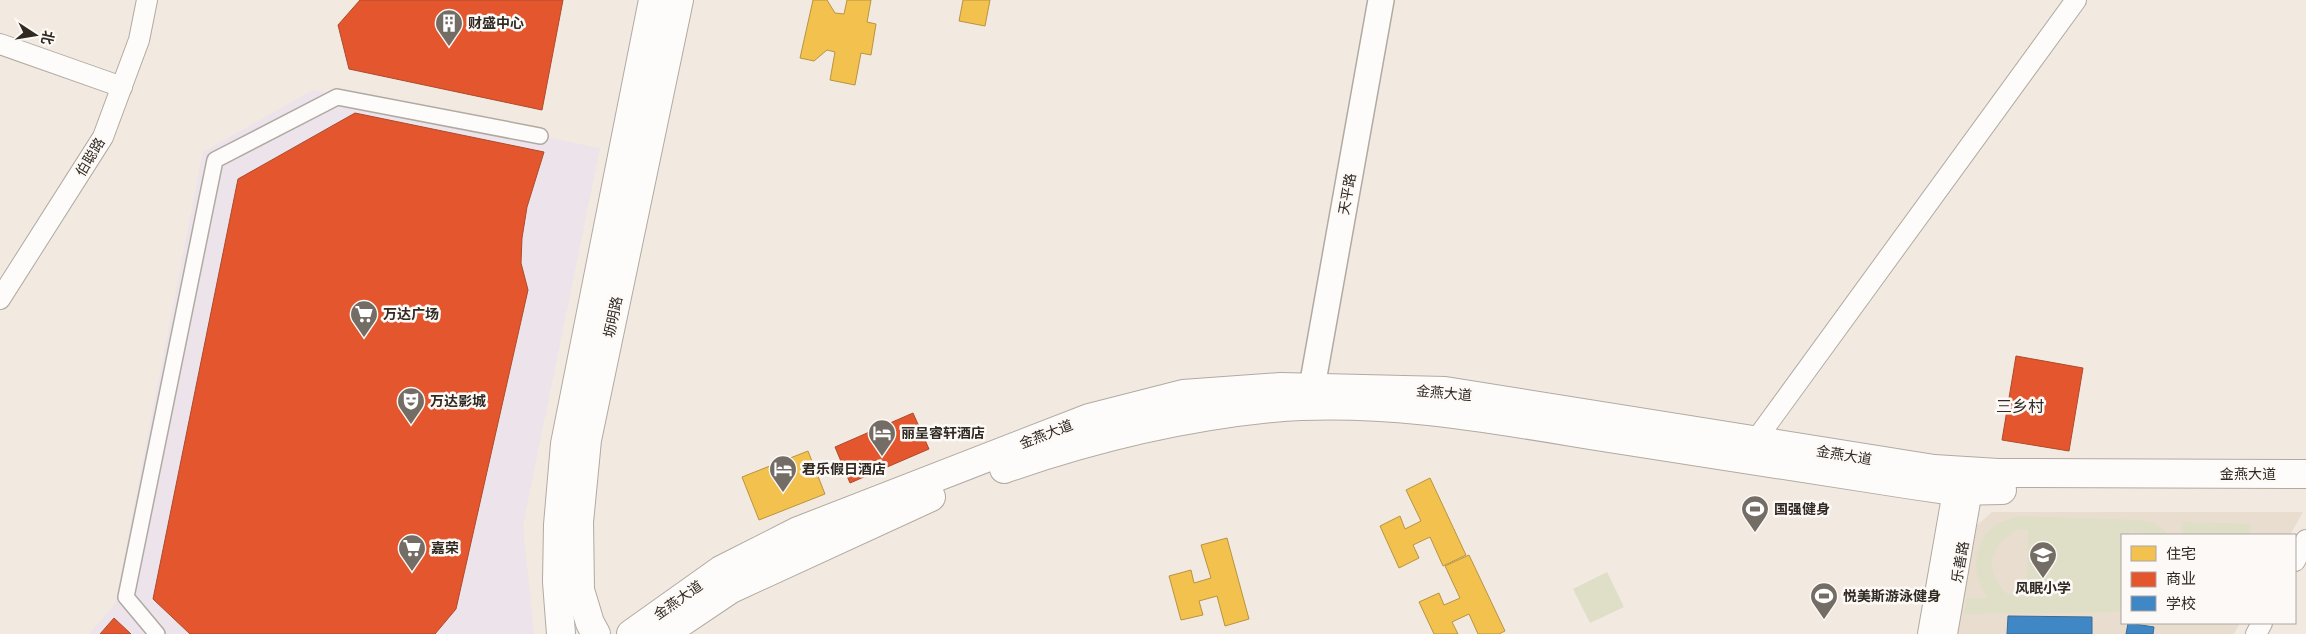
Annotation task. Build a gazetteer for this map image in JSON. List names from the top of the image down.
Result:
{
  "streets": {
    "main road": ["坜明路", "金燕大道"],
    "street": ["伯聪路", "天平路", "乐善路"]
  },
  "crossings": [
    ["天平路", "金燕大道"],
    ["金燕大道", "乐善路"]
  ],
  "districts": ["三乡村"],
  "places": {
    "building": ["财盛中心"],
    "supermarket": ["万达广场", "嘉荣"],
    "theatre": ["万达影城"],
    "hotel": ["丽呈睿轩酒店", "君乐假日酒店"],
    "sports": ["国强健身", "悦美斯游泳健身"],
    "school or university": ["风眠小学"]
  },
  "legend": ["住宅", "商业", "学校"],
  "north": "right"
}
